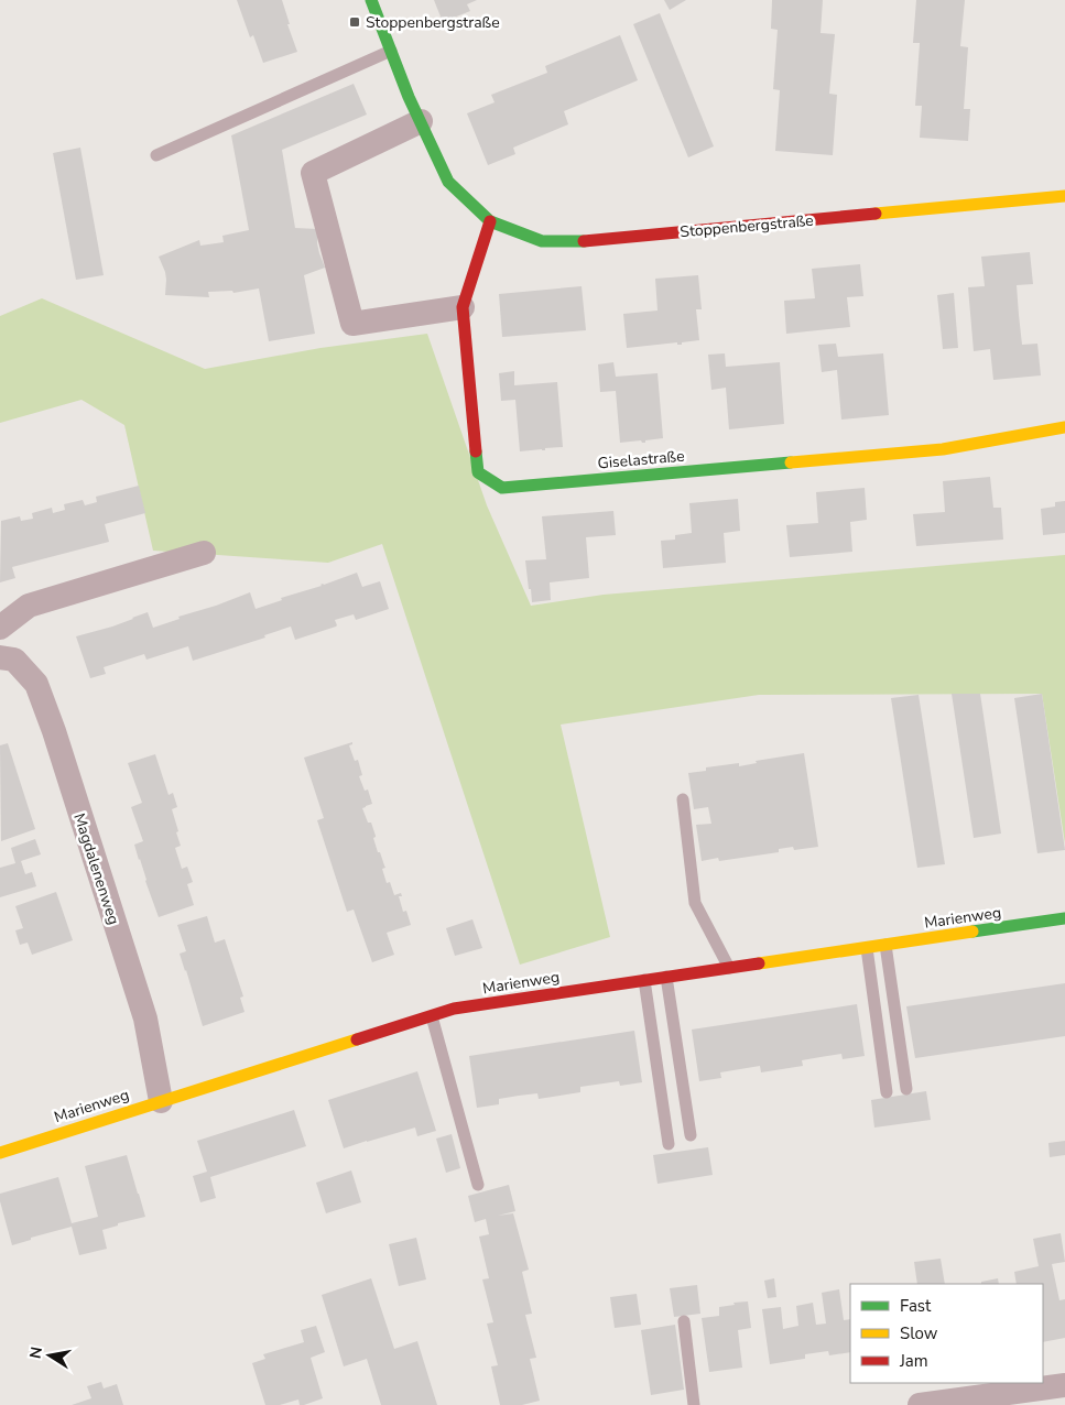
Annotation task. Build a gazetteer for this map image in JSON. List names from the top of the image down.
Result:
{
  "streets": {
    "street": [
      "Stoppenbergstraße",
      "Giselastraße",
      "Magdalenenweg",
      "Marienweg"
    ]
  },
  "crossings": [
    ["Stoppenbergstraße", "Giselastraße"],
    ["Magdalenenweg", "Marienweg"]
  ],
  "places": {
    "transit": ["Stoppenbergstraße"]
  },
  "legend": ["Fast", "Slow", "Jam"],
  "north": "left"
}
